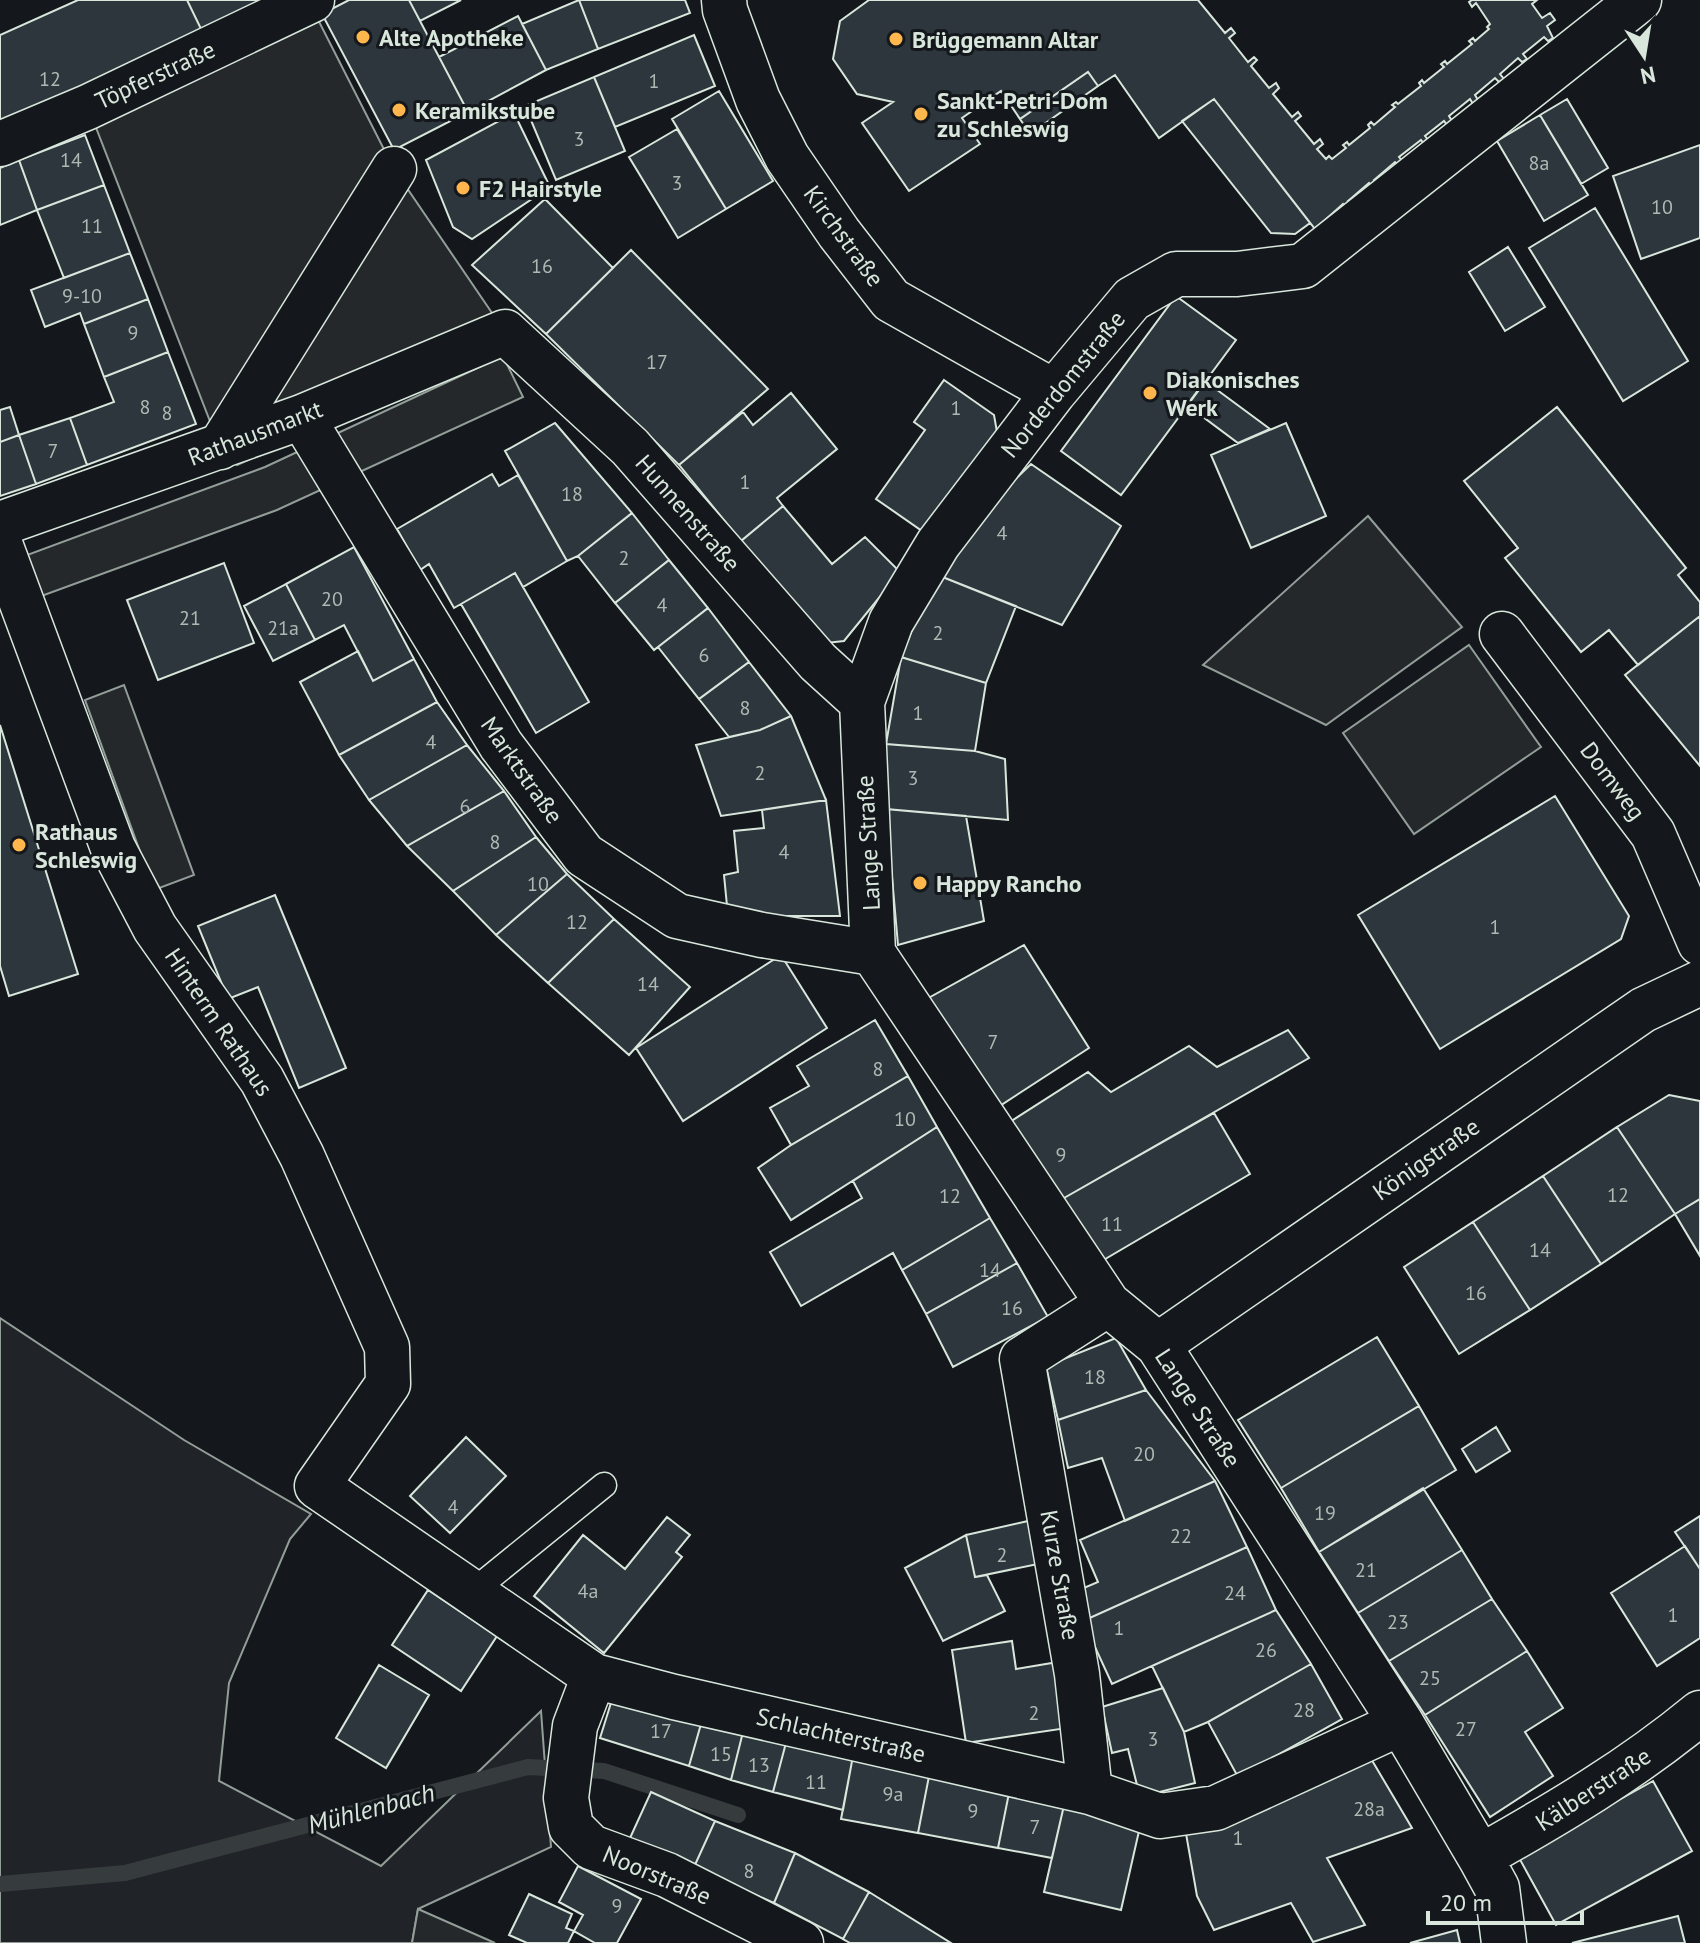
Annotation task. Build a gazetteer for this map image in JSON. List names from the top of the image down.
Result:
{
  "streets": {
    "street": [
      "Töpferstraße",
      "Kirchstraße",
      "Norderdomstraße",
      "Rathausmarkt",
      "Hunnenstraße",
      "Marktstraße",
      "Domweg",
      "Lange Straße",
      "Hinterm Rathaus",
      "Königstraße",
      "Kurze Straße",
      "Schlachterstraße",
      "Kälberstraße",
      "Noorstraße"
    ]
  },
  "crossings": [
    ["Kirchstraße", "Norderdomstraße"],
    ["Norderdomstraße", "Hunnenstraße"],
    ["Norderdomstraße", "Lange Straße"],
    ["Rathausmarkt", "Hunnenstraße"],
    ["Rathausmarkt", "Marktstraße"],
    ["Hunnenstraße", "Lange Straße"],
    ["Marktstraße", "Lange Straße"],
    ["Lange Straße", "Königstraße"],
    ["Lange Straße", "Kurze Straße"],
    ["Lange Straße", "Schlachterstraße"],
    ["Lange Straße", "Kälberstraße"],
    ["Hinterm Rathaus", "Schlachterstraße"],
    ["Kurze Straße", "Schlachterstraße"],
    ["Schlachterstraße", "Noorstraße"]
  ],
  "water": ["Mühlenbach"],
  "places": [
    "Alte Apotheke",
    "Brüggemann Altar",
    "Keramikstube",
    "Sankt-Petri-Dom zu Schleswig",
    "F2 Hairstyle",
    "Diakonisches Werk",
    "Rathaus Schleswig",
    "Happy Rancho"
  ],
  "house_numbers": [
    "12",
    "1",
    "3",
    "14",
    "8a",
    "3",
    "10",
    "11",
    "16",
    "9-10",
    "9",
    "17",
    "8",
    "1",
    "8",
    "7",
    "1",
    "18",
    "4",
    "2",
    "20",
    "4",
    "21",
    "21a",
    "2",
    "6",
    "8",
    "1",
    "4",
    "2",
    "3",
    "6",
    "8",
    "4",
    "10",
    "12",
    "1",
    "14",
    "7",
    "8",
    "10",
    "9",
    "12",
    "12",
    "11",
    "14",
    "14",
    "16",
    "16",
    "18",
    "20",
    "4",
    "19",
    "22",
    "2",
    "21",
    "4a",
    "24",
    "1",
    "23",
    "1",
    "26",
    "25",
    "28",
    "2",
    "27",
    "17",
    "3",
    "15",
    "13",
    "11",
    "9a",
    "28a",
    "9",
    "7",
    "1",
    "8",
    "9"
  ],
  "scale_bar": "20 m",
  "north": "bottom"
}
